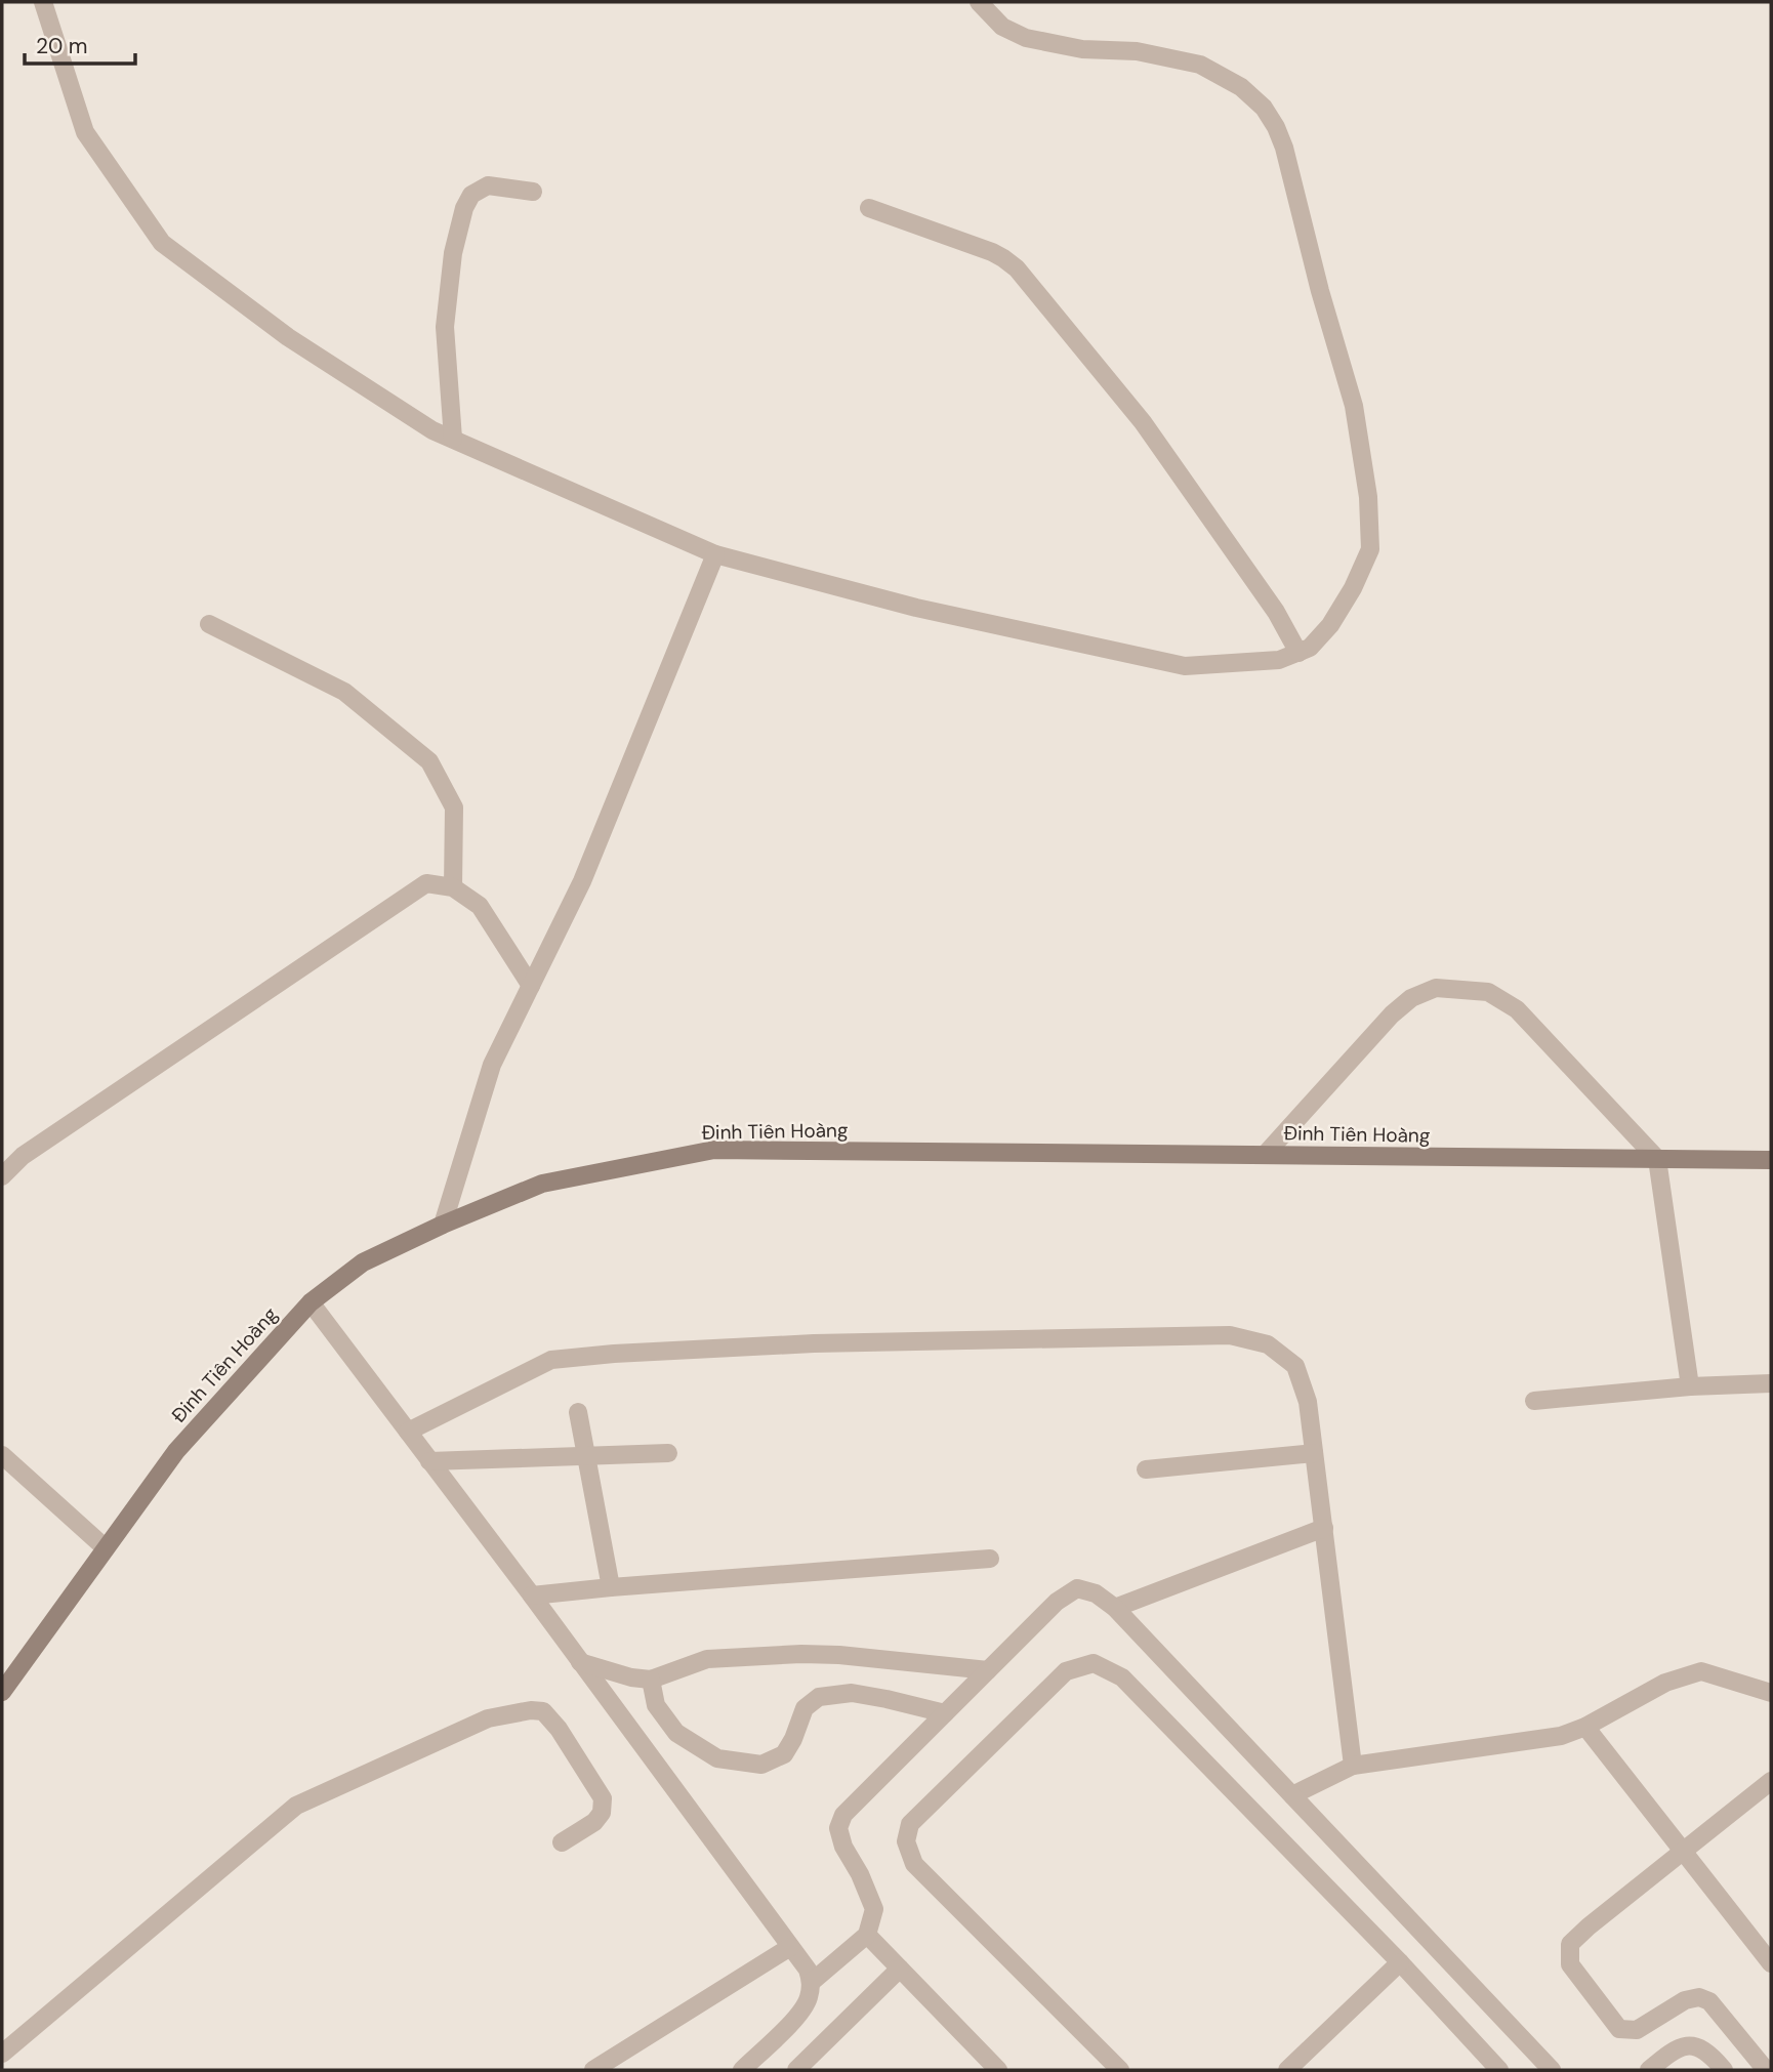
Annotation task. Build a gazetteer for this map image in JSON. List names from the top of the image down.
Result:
{
  "streets": {
    "main road": ["Đinh Tiên Hoàng"]
  },
  "scale_bar": "20 m"
}
